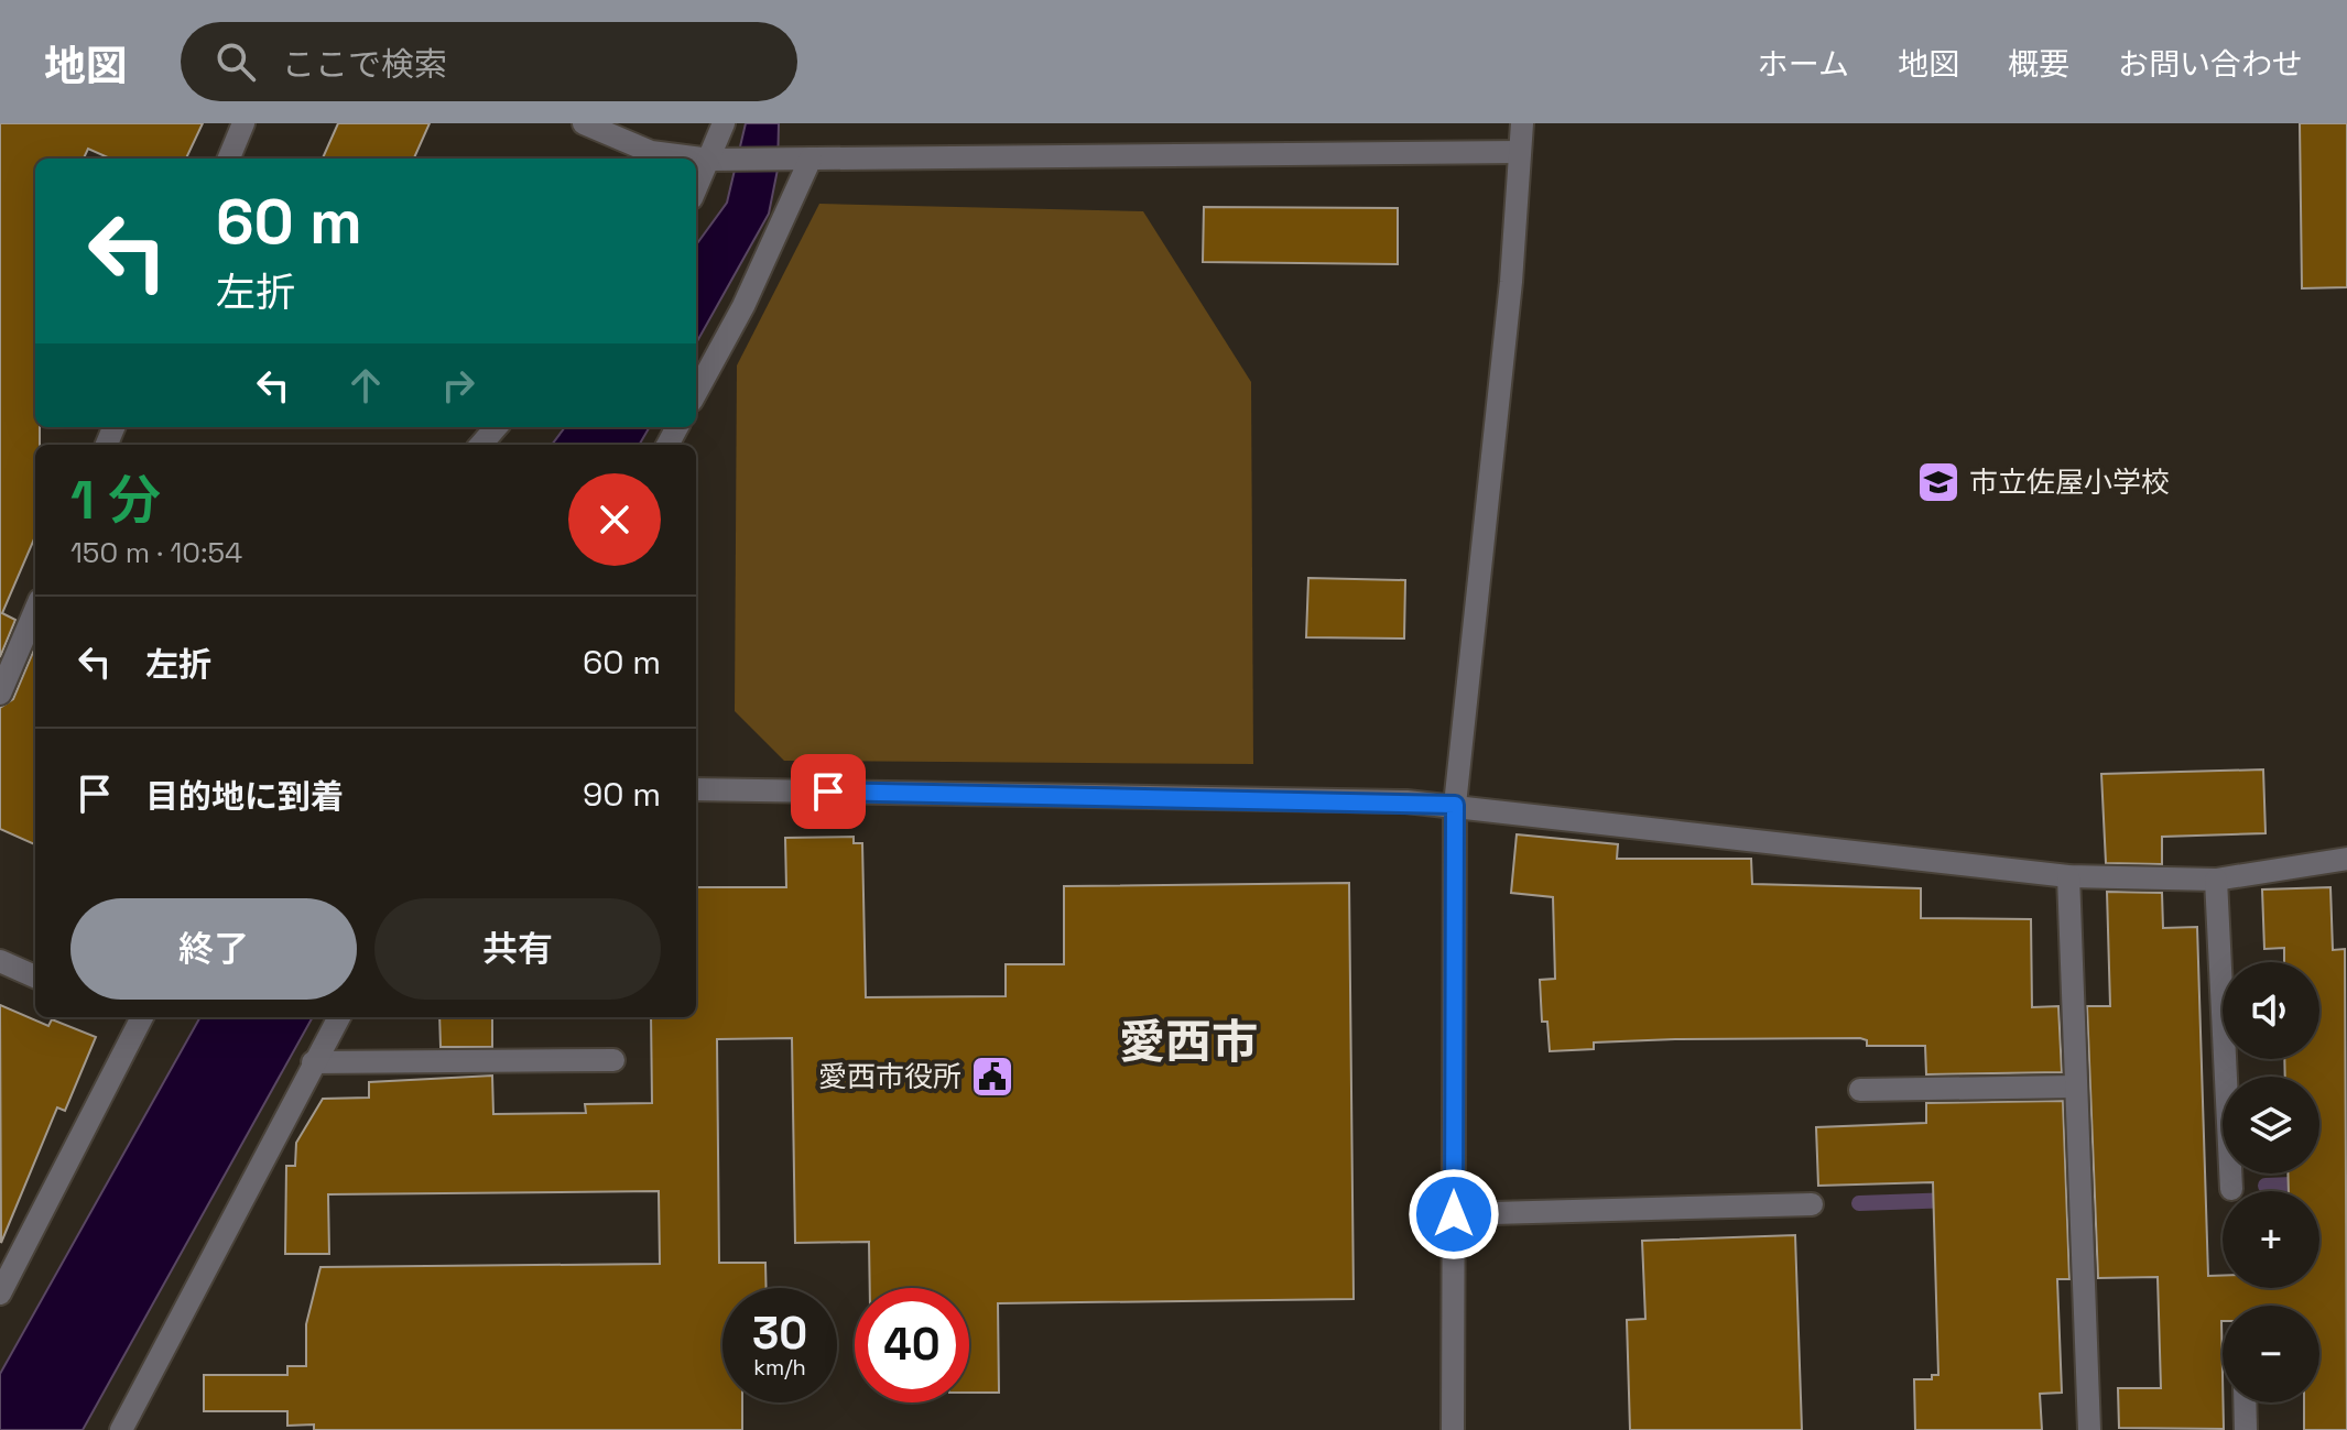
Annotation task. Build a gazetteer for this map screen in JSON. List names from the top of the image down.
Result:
{
  "districts": ["愛西市"],
  "places": {
    "school or university": ["市立佐屋小学校"],
    "public building": ["愛西市役所"]
  },
  "page": {
    "header": "地図",
    "search": "ここで検索",
    "nav": [
      "ホーム",
      "地図",
      "概要",
      "お問い合わせ"
    ],
    "turn": ["60 m", "左折"],
    "heading": ["1 分", "150 m · 10:54"],
    "list": [
      {
        "name": "左折",
        "value": "60 m"
      },
      {
        "name": "目的地に到着",
        "value": "90 m"
      }
    ],
    "buttons": ["終了", "共有"],
    "map_buttons": ["+", "−"],
    "speed": "30 km/h",
    "limit": "40"
  }
}
